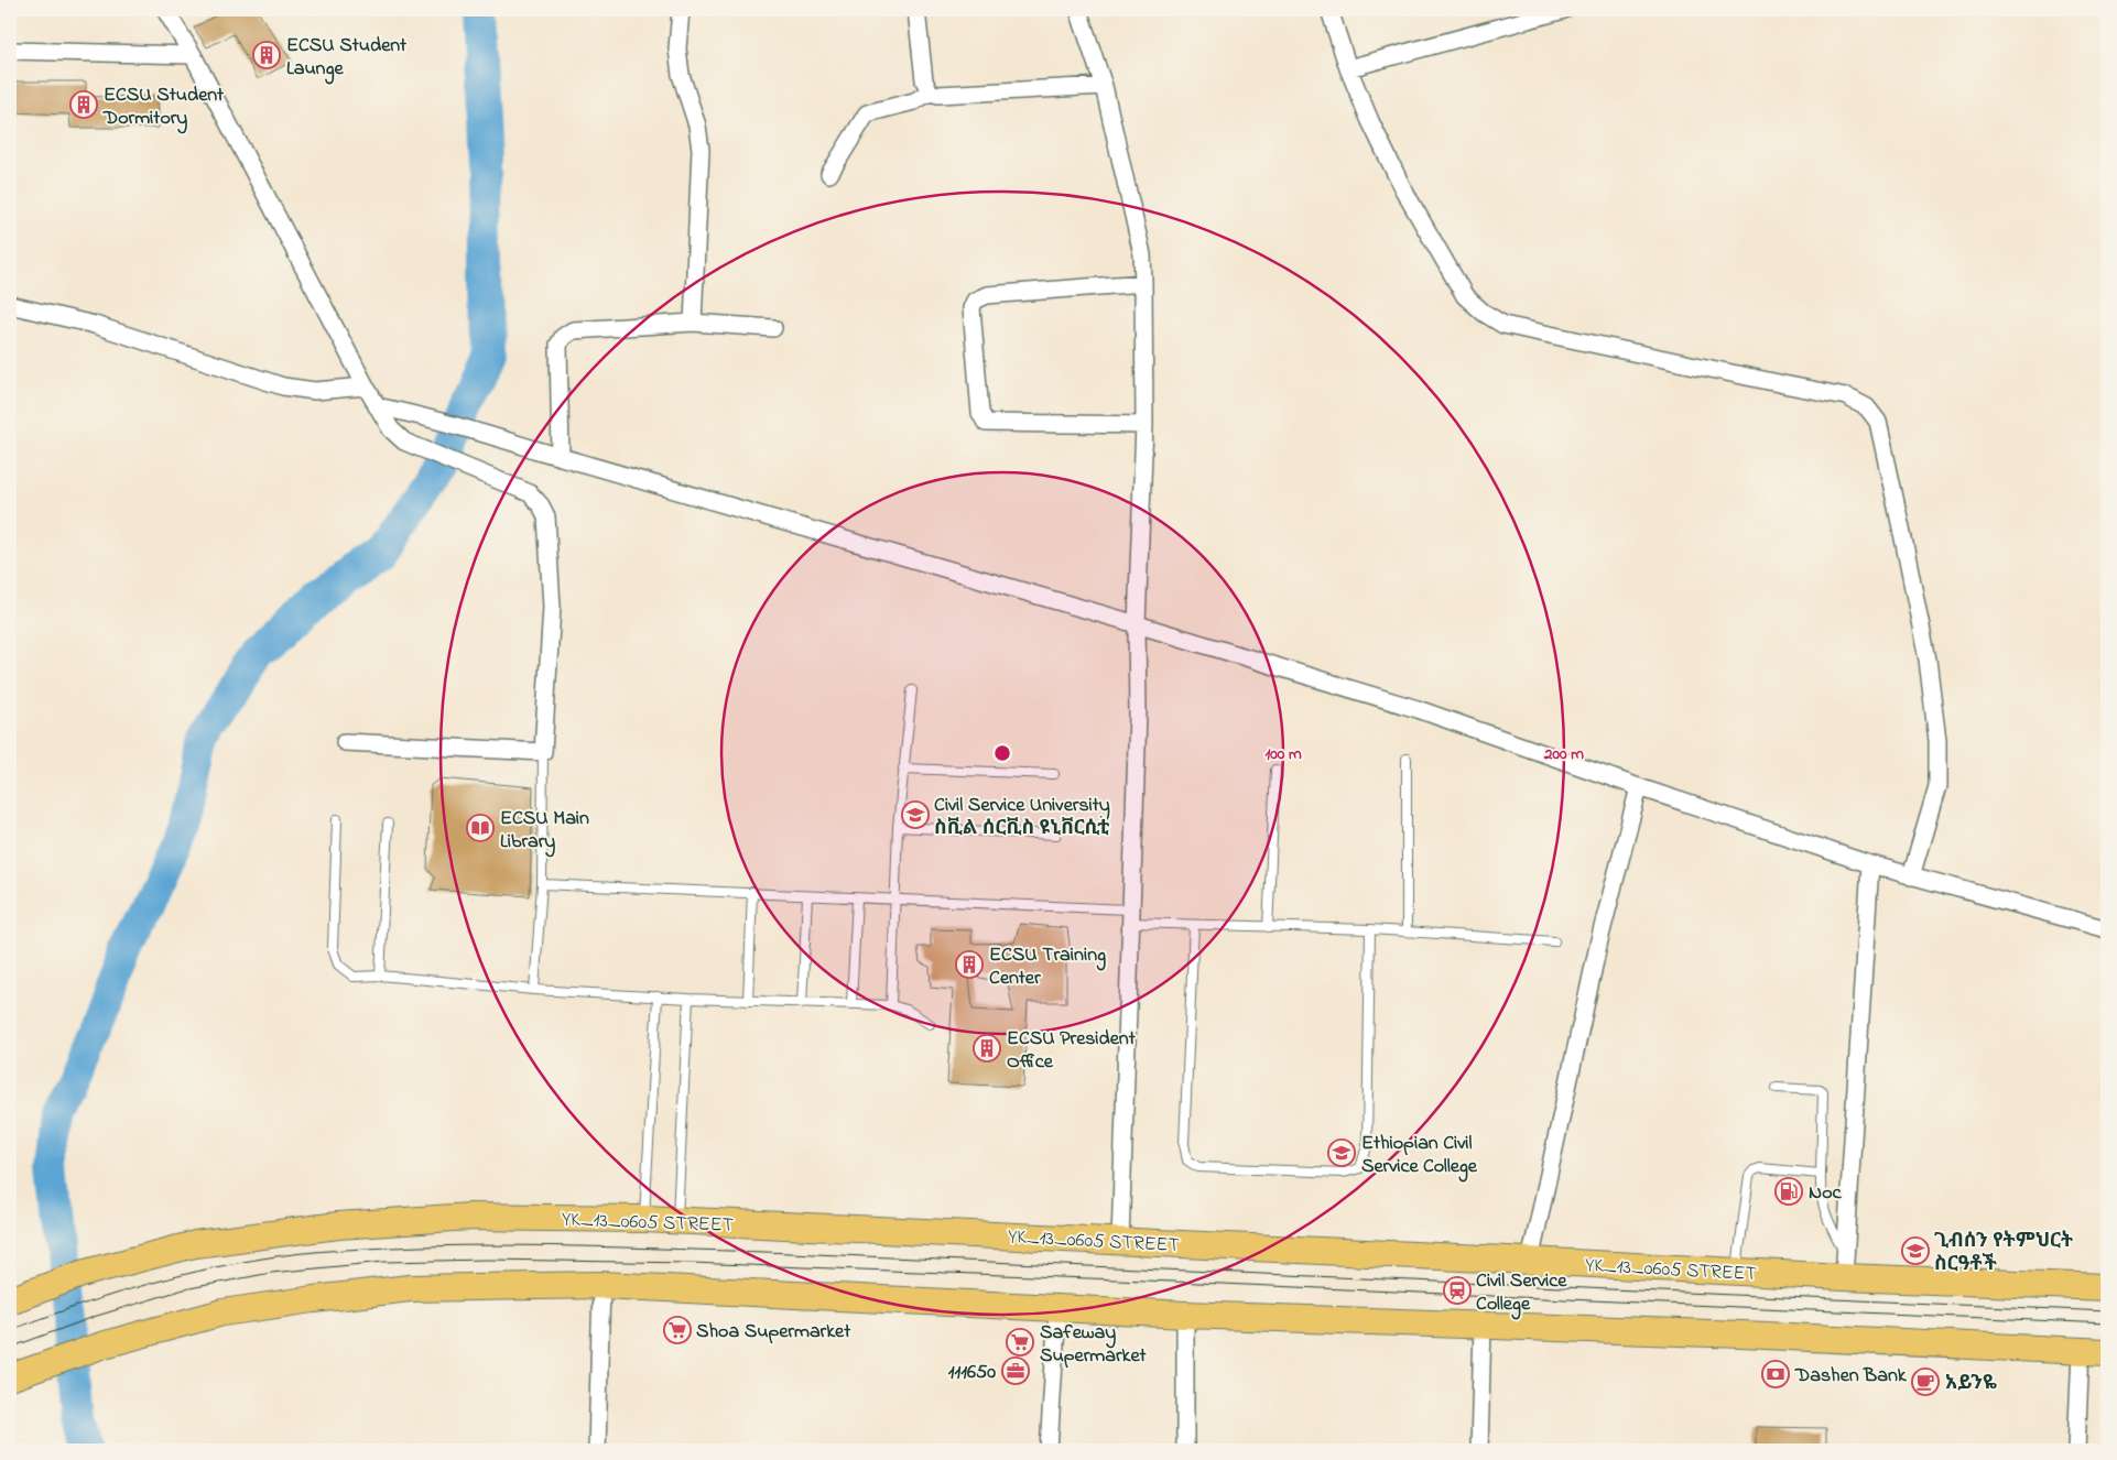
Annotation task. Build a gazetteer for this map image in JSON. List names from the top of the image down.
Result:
{
  "streets": {
    "main road": ["YK_13_0605 STREET"]
  },
  "places": {
    "building": [
      "ECSU Student Launge",
      "ECSU Student Dormitory",
      "ECSU Training Center",
      "ECSU President Office"
    ],
    "school or university": ["Civil Service University ስቪል ሰርቪስ ዩኒቨርሲቲ", "Ethiopian Civil Service College", "ጊብሰን የትምህርት ስርዓቶች"],
    "library": ["ECSU Main Library"],
    "fuel station": ["Noc"],
    "station": ["Civil Service College"],
    "supermarket": ["Shoa Supermarket", "Safeway Supermarket"],
    "office": ["111650"],
    "bank": ["Dashen Bank"],
    "cafe": ["አይንዬ"]
  },
  "rings": ["100 m", "200 m"]
}
